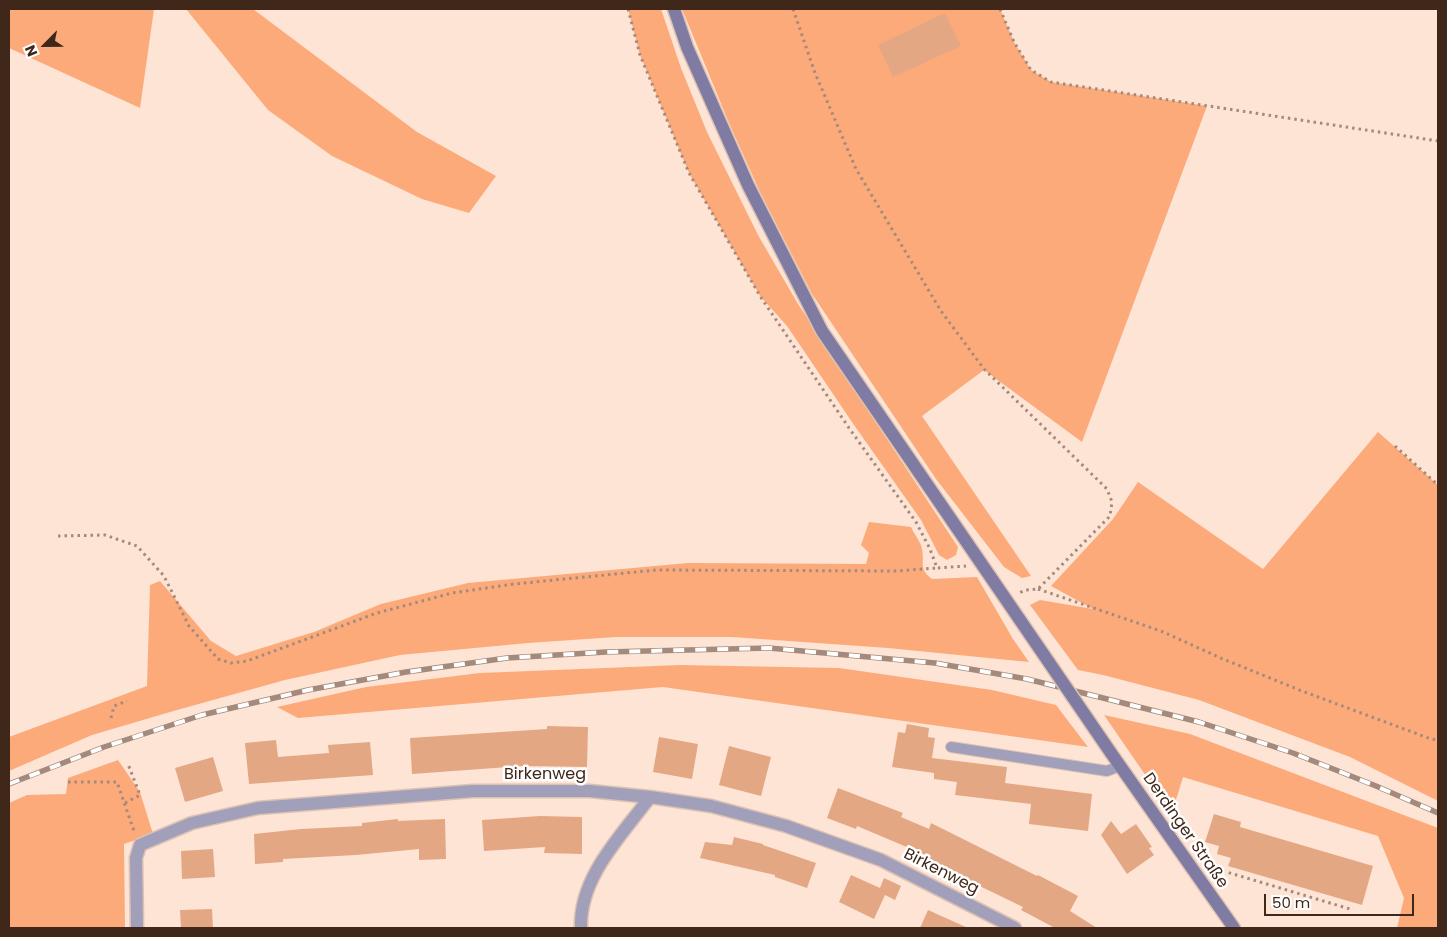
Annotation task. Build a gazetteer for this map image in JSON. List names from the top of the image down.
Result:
{
  "streets": {
    "main road": ["Derdinger Straße"],
    "street": ["Birkenweg"]
  },
  "scale_bar": "50 m",
  "north": "bottom left"
}
